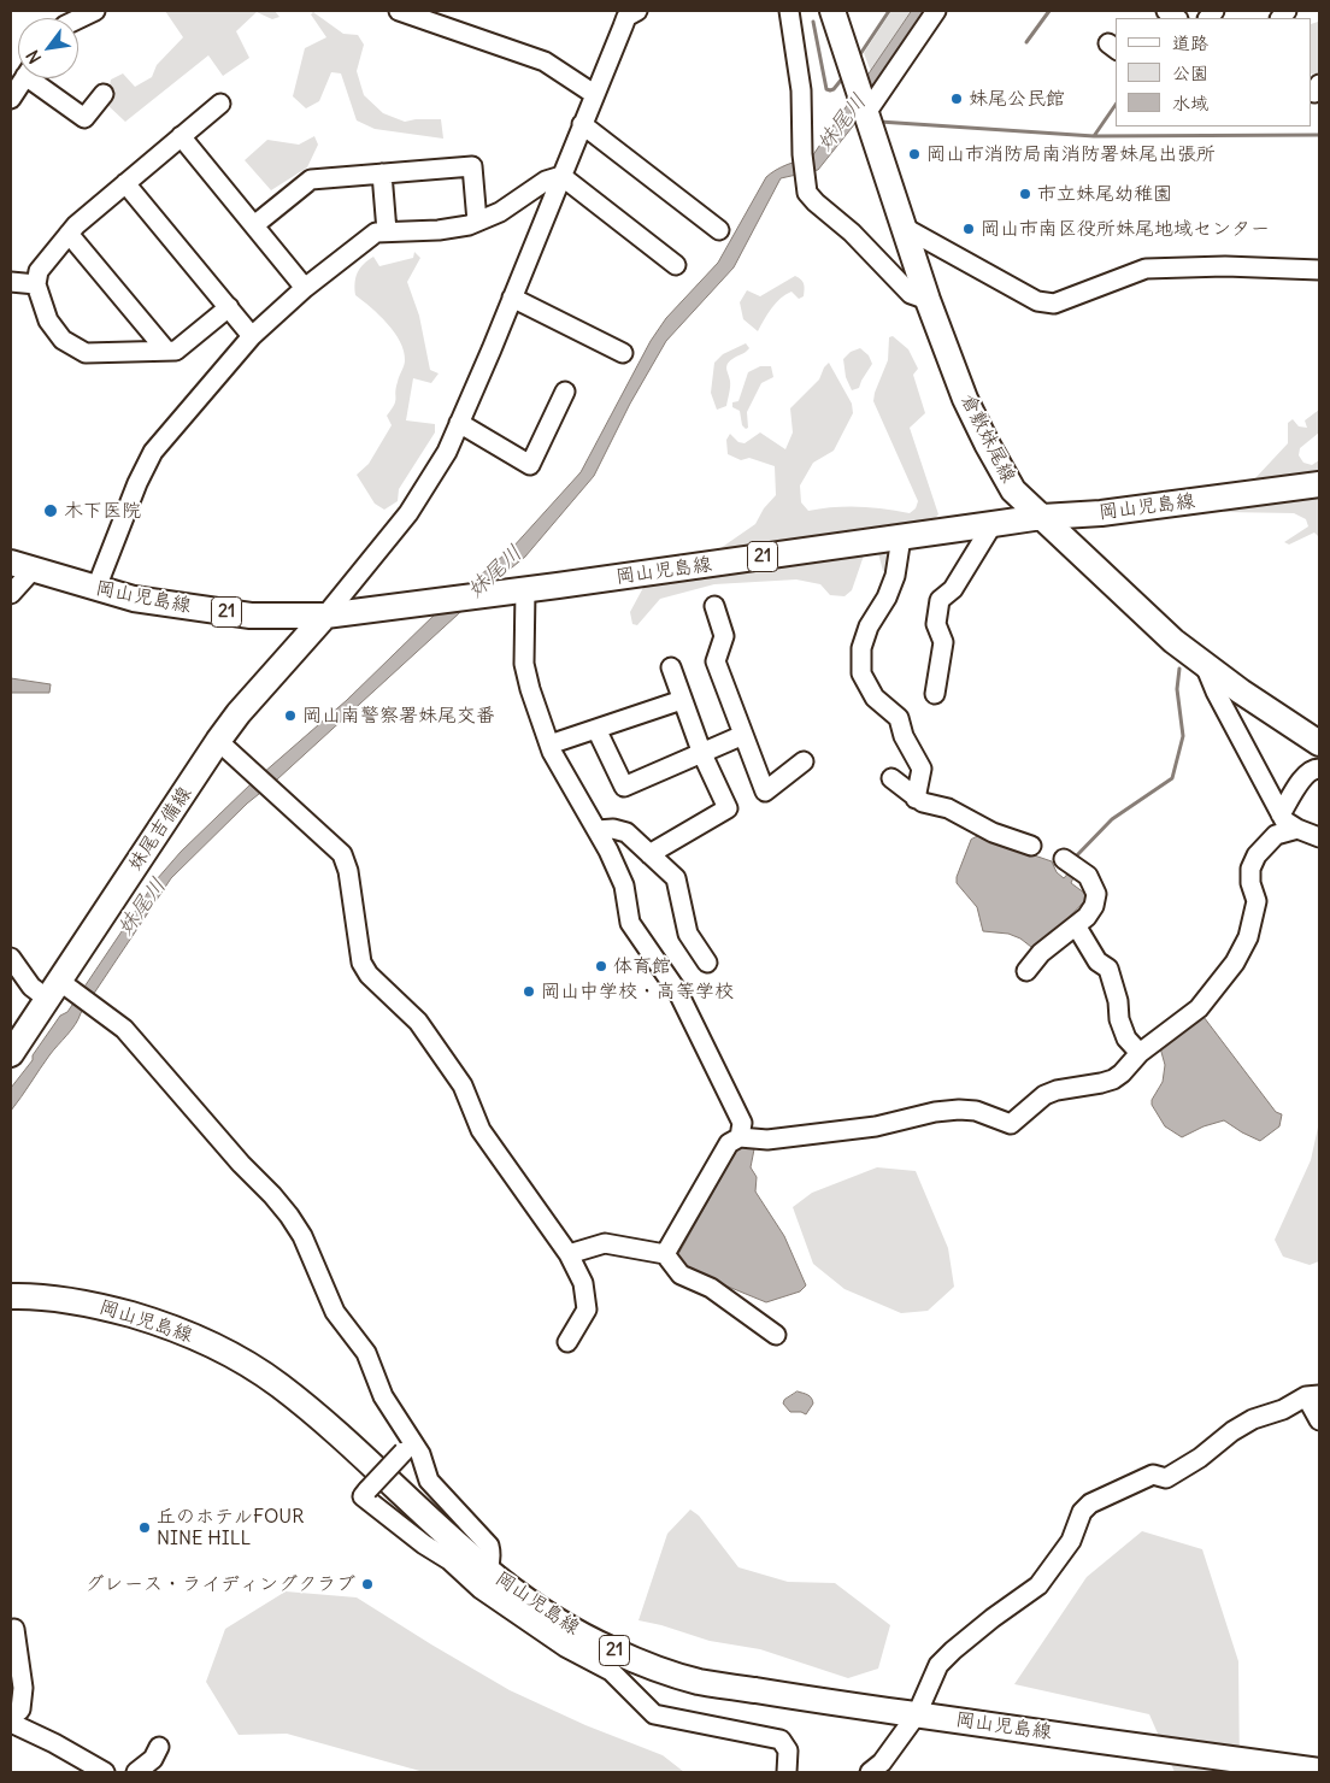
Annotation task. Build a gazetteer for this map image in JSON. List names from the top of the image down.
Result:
{
  "streets": {
    "main road": [
      "倉敷妹尾線",
      "岡山児島線",
      "21",
      "妹尾吉備線"
    ]
  },
  "crossings": [
    ["倉敷妹尾線", "岡山児島線"],
    ["岡山児島線", "妹尾吉備線"]
  ],
  "water": ["妹尾川"],
  "places": [
    "妹尾公民館",
    "岡山市消防局南消防署妹尾出張所",
    "市立妹尾幼稚園",
    "岡山市南区役所妹尾地域センター",
    "木下医院",
    "岡山南警察署妹尾交番",
    "体育館",
    "岡山中学校・高等学校",
    "丘のホテルFOUR NINE HILL",
    "グレース・ライディングクラブ"
  ],
  "legend": ["道路", "公園", "水域"],
  "north": "bottom left"
}
